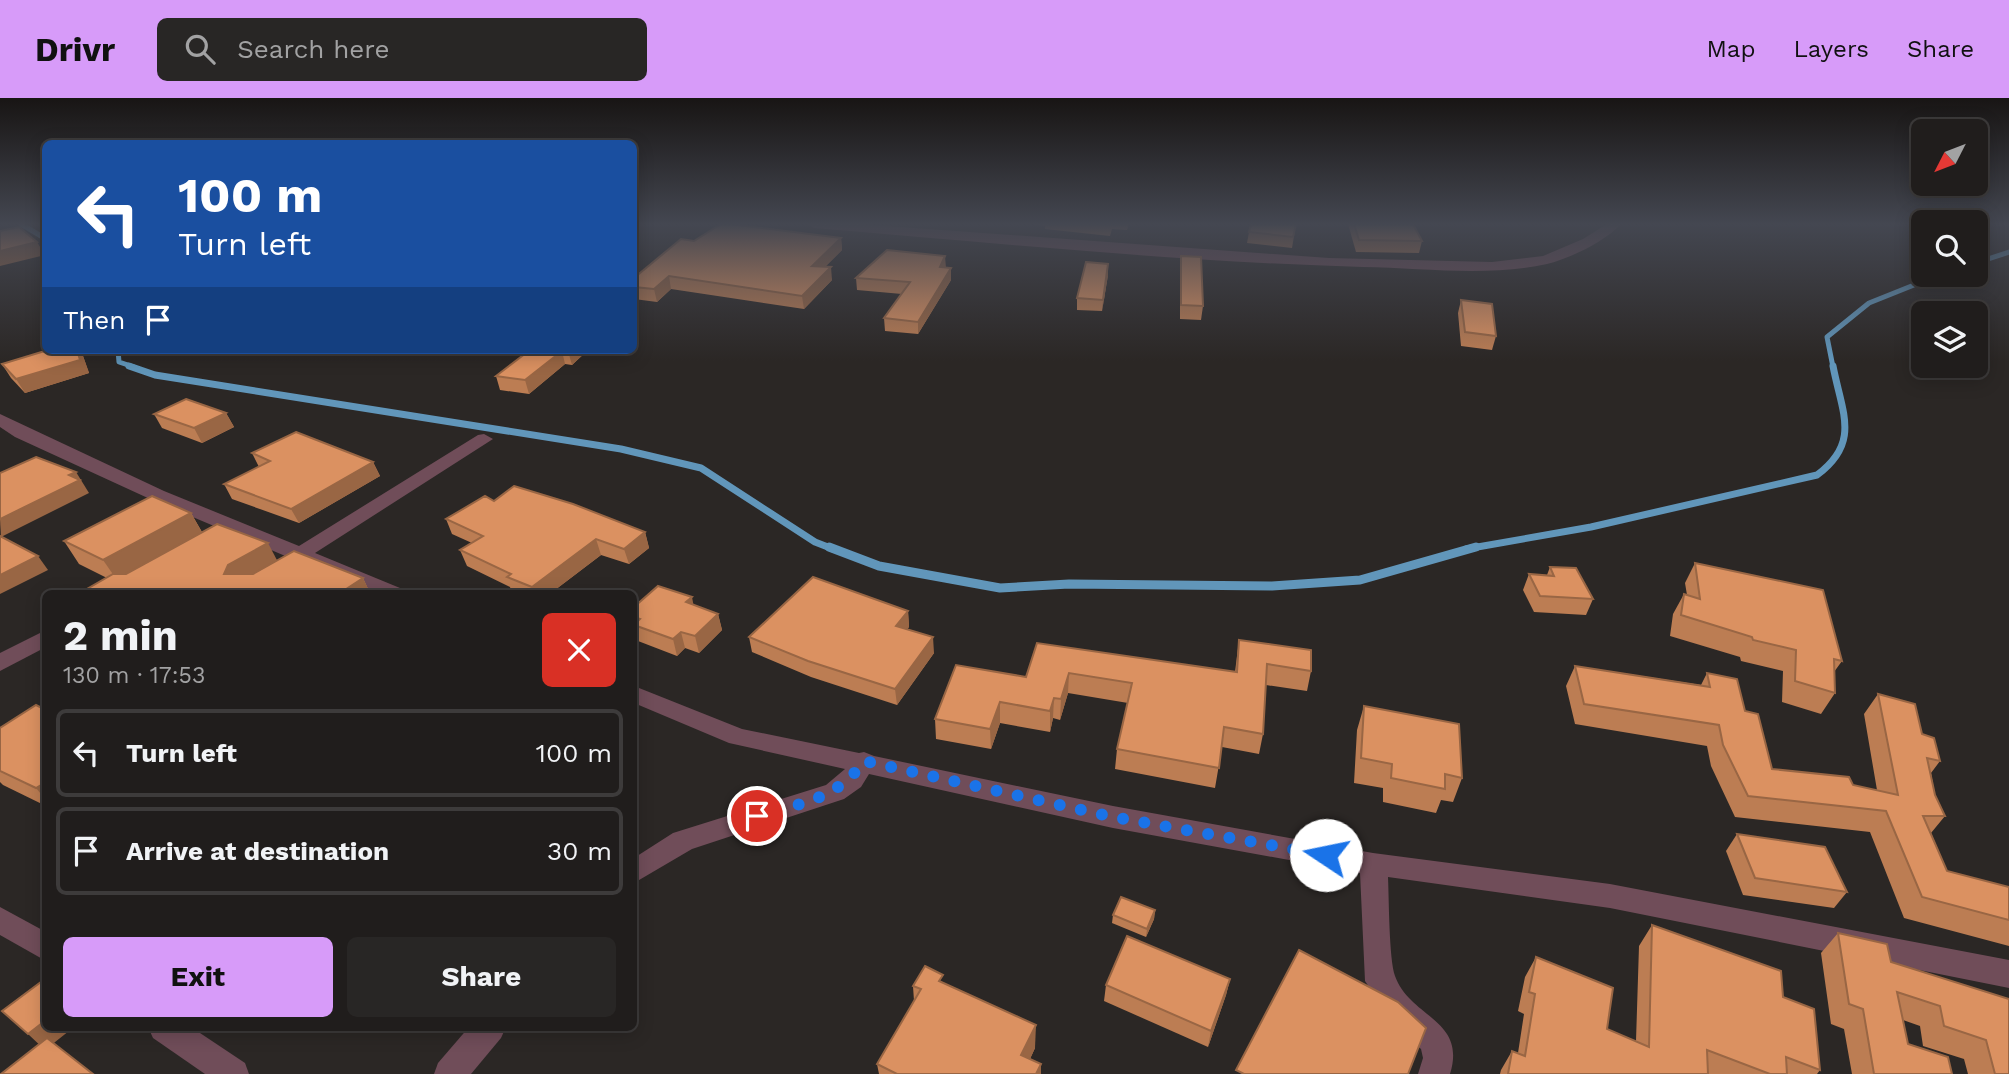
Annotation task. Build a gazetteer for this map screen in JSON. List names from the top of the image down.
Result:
{
  "north": "bottom left",
  "page": {
    "header": "Drivr",
    "search": "Search here",
    "nav": ["Map", "Layers", "Share"],
    "turn": ["100 m", "Turn left"],
    "then": "Then",
    "heading": ["2 min", "130 m · 17:53"],
    "list": [
      {
        "name": "Turn left",
        "value": "100 m"
      },
      {
        "name": "Arrive at destination",
        "value": "30 m"
      }
    ],
    "buttons": ["Exit", "Share"]
  }
}
